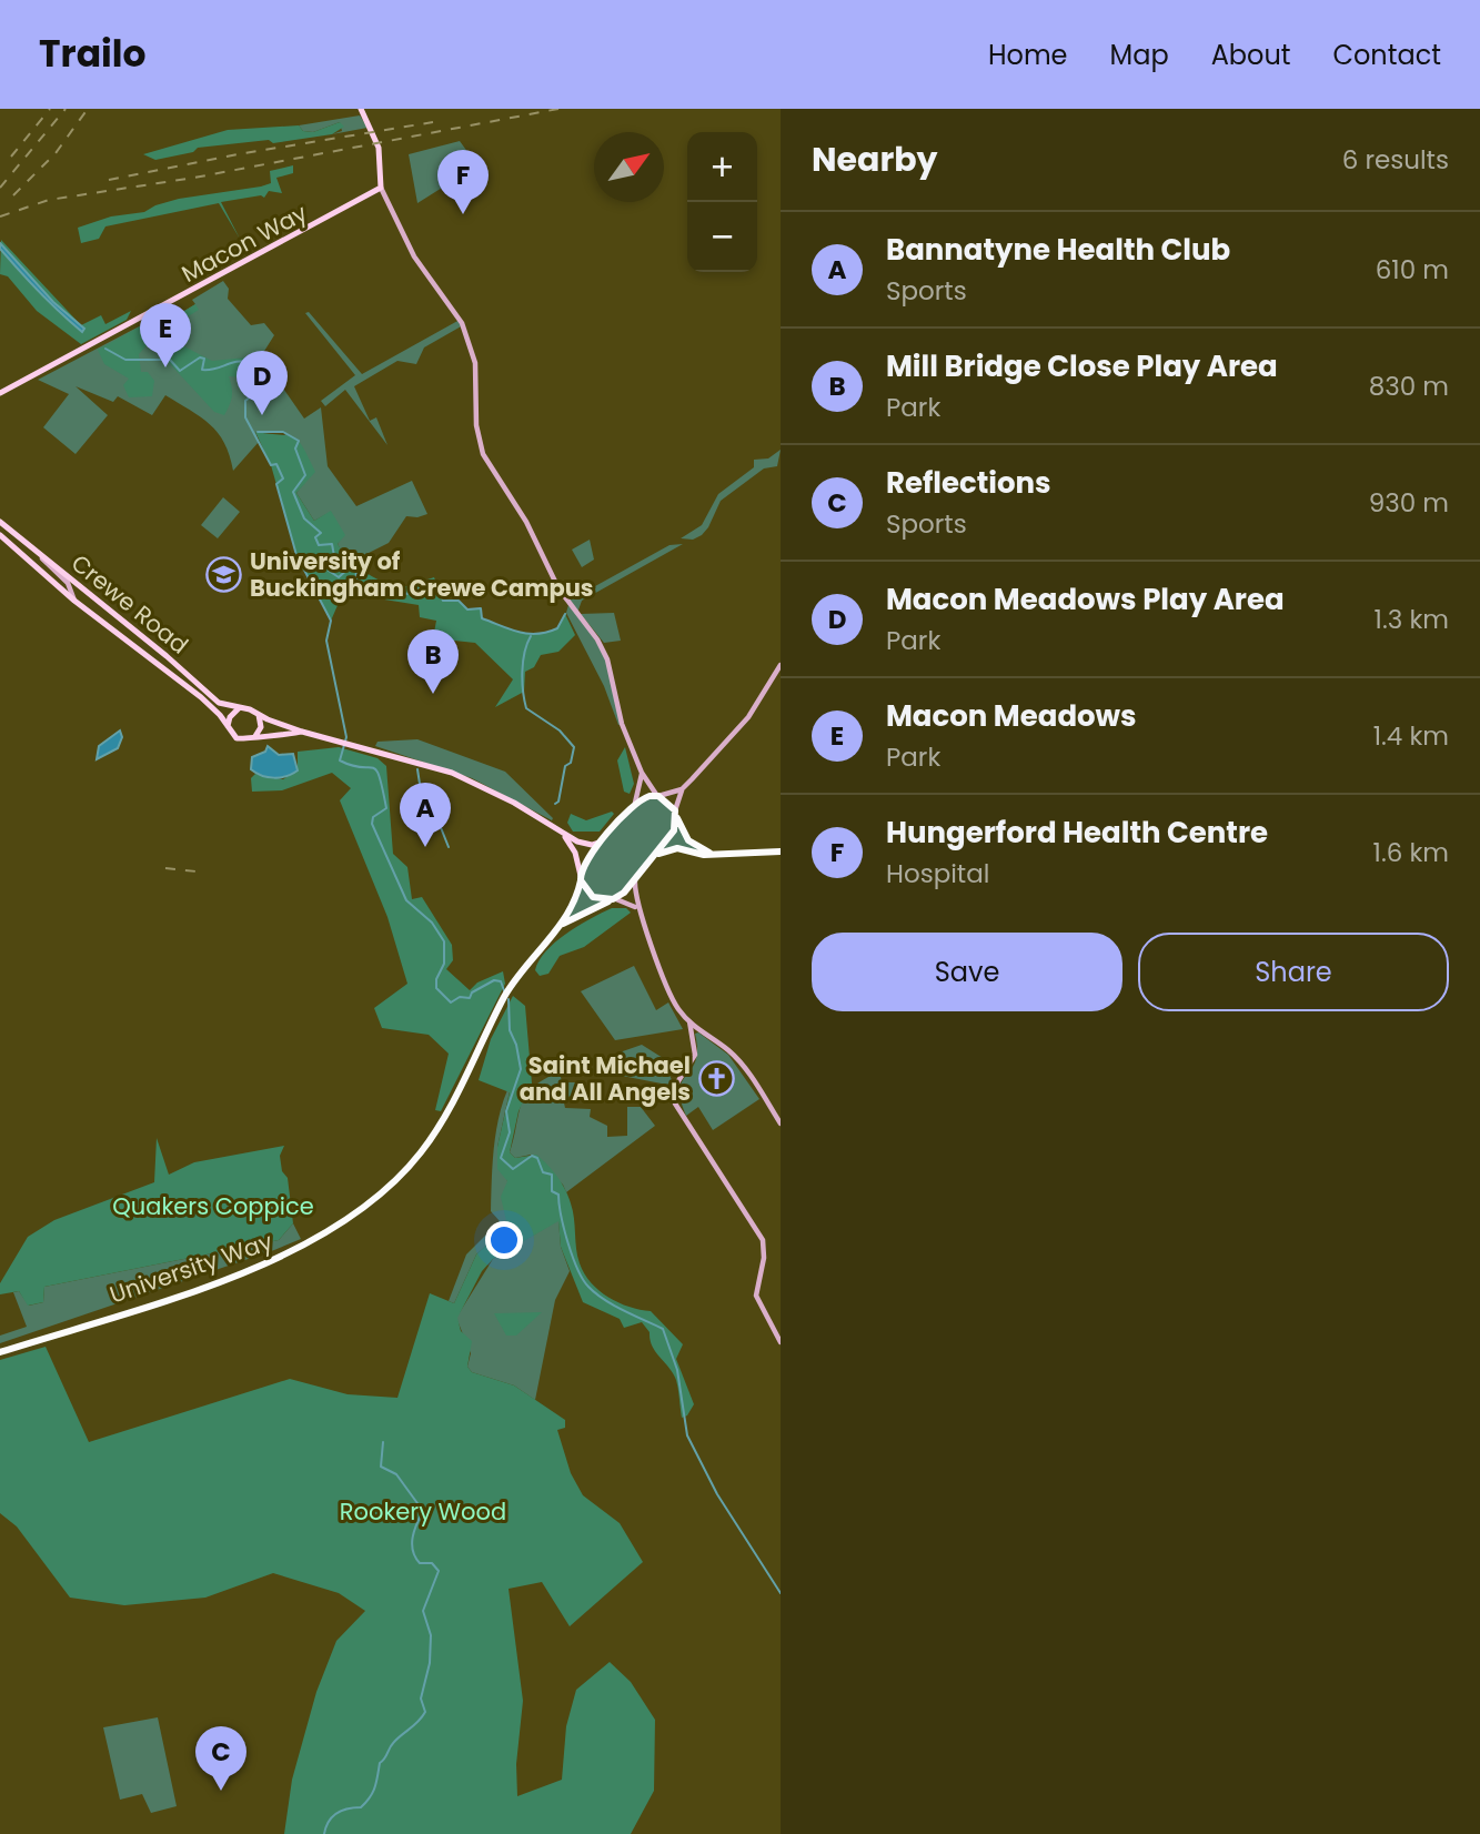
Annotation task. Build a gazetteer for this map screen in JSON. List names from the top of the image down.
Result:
{
  "streets": {
    "highway": ["University Way"],
    "main road": ["Macon Way", "Crewe Road"]
  },
  "parks": ["Quakers Coppice", "Rookery Wood"],
  "places": {
    "school or university": ["University of Buckingham Crewe Campus"],
    "church": ["Saint Michael and All Angels"]
  },
  "north": "top right",
  "page": {
    "header": "Trailo",
    "nav": [
      "Home",
      "Map",
      "About",
      "Contact"
    ],
    "heading": ["Nearby", "6 results"],
    "map_buttons": ["+", "−"],
    "pins": [
      "F",
      "E",
      "D",
      "B",
      "A",
      "C"
    ],
    "list": [
      {
        "mark": "A",
        "name": "Bannatyne Health Club",
        "note": "Sports",
        "value": "610 m"
      },
      {
        "mark": "B",
        "name": "Mill Bridge Close Play Area",
        "note": "Park",
        "value": "830 m"
      },
      {
        "mark": "C",
        "name": "Reflections",
        "note": "Sports",
        "value": "930 m"
      },
      {
        "mark": "D",
        "name": "Macon Meadows Play Area",
        "note": "Park",
        "value": "1.3 km"
      },
      {
        "mark": "E",
        "name": "Macon Meadows",
        "note": "Park",
        "value": "1.4 km"
      },
      {
        "mark": "F",
        "name": "Hungerford Health Centre",
        "note": "Hospital",
        "value": "1.6 km"
      }
    ],
    "buttons": ["Save", "Share"]
  }
}
